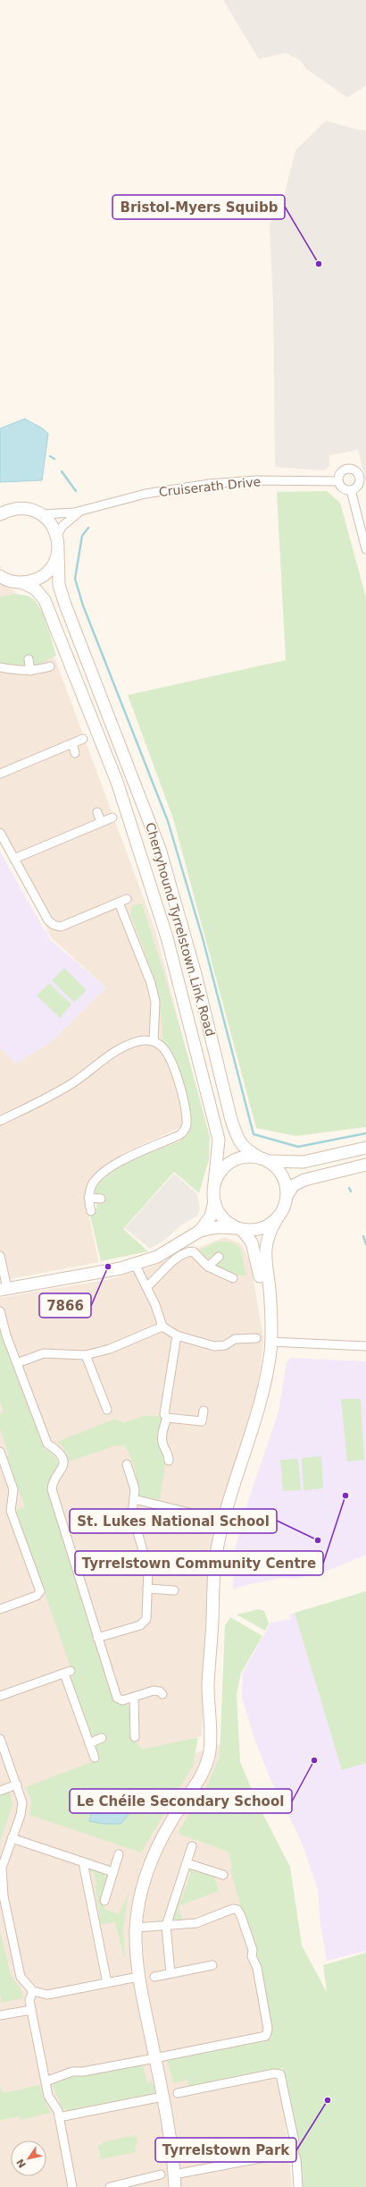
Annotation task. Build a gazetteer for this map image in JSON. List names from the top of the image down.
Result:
{
  "streets": {
    "street": ["Cruiserath Drive", "Cherryhound Tyrrelstown Link Road"]
  },
  "crossings": [
    ["Cruiserath Drive", "Cherryhound Tyrrelstown Link Road"]
  ],
  "places": [
    "Bristol-Myers Squibb",
    "7866",
    "Tyrrelstown Community Centre",
    "St. Lukes National School",
    "Le Chéile Secondary School",
    "Tyrrelstown Park"
  ],
  "north": "bottom left"
}
